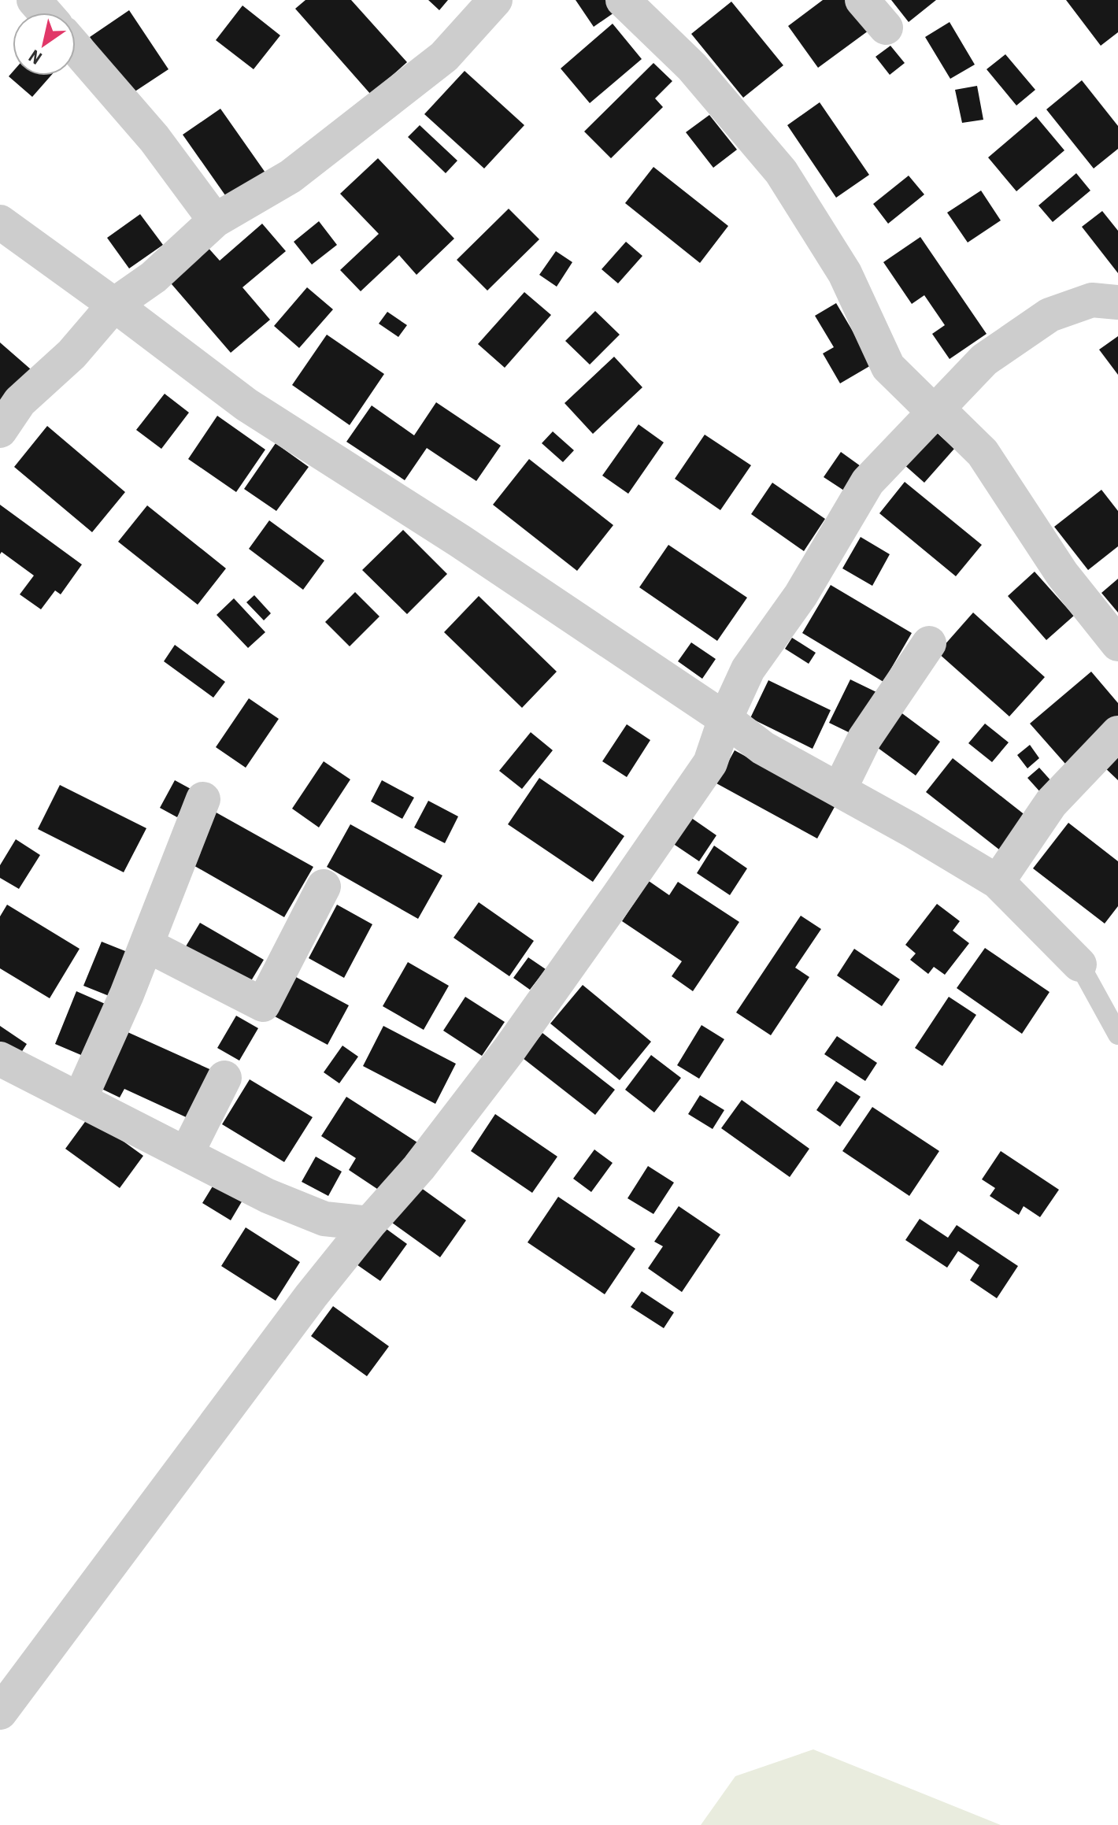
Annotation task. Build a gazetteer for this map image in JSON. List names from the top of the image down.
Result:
{
  "north": "bottom left"
}
